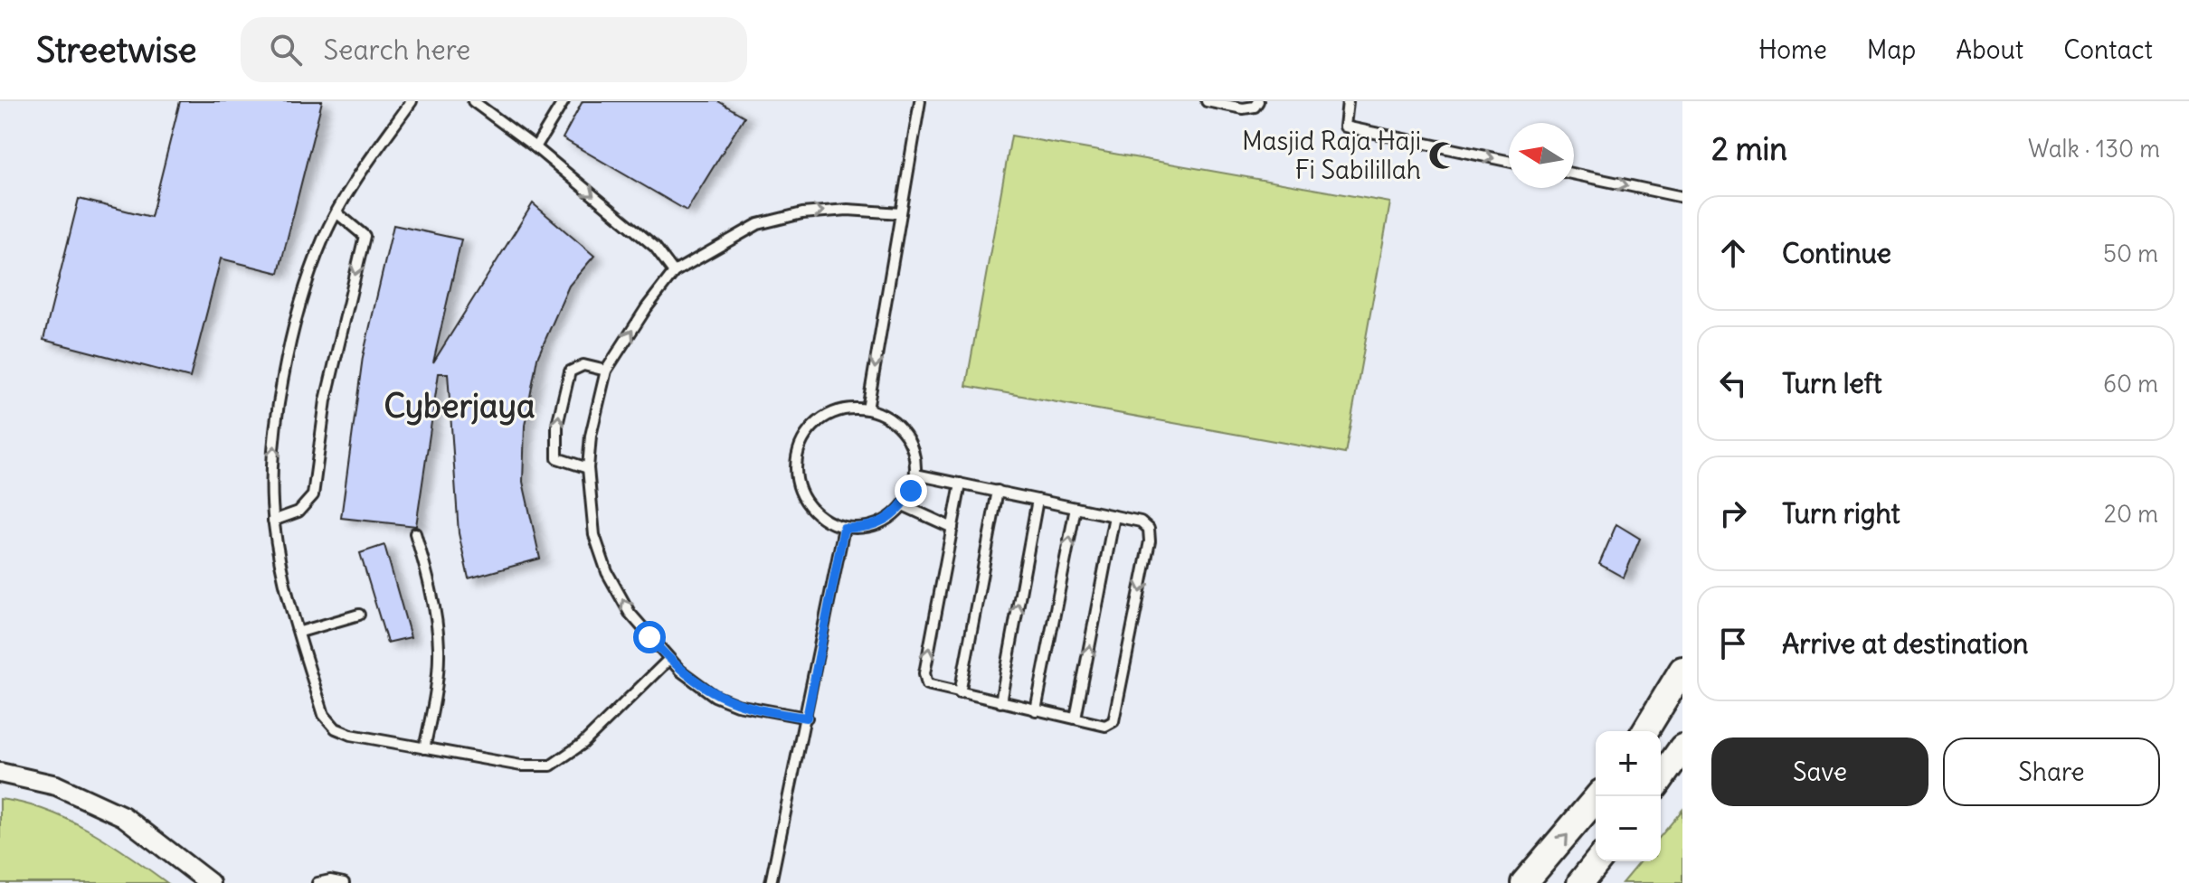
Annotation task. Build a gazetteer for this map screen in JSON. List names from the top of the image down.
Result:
{
  "districts": ["Cyberjaya"],
  "places": {
    "mosque": ["Masjid Raja Haji Fi Sabilillah"]
  },
  "north": "left",
  "page": {
    "header": "Streetwise",
    "search": "Search here",
    "nav": [
      "Home",
      "Map",
      "About",
      "Contact"
    ],
    "heading": ["2 min", "Walk · 130 m"],
    "list": [
      ["Continue", "50 m"],
      ["Turn left", "60 m"],
      ["Turn right", "20 m"],
      "Arrive at destination"
    ],
    "buttons": ["Save", "Share"],
    "map_buttons": ["+", "−"]
  }
}
